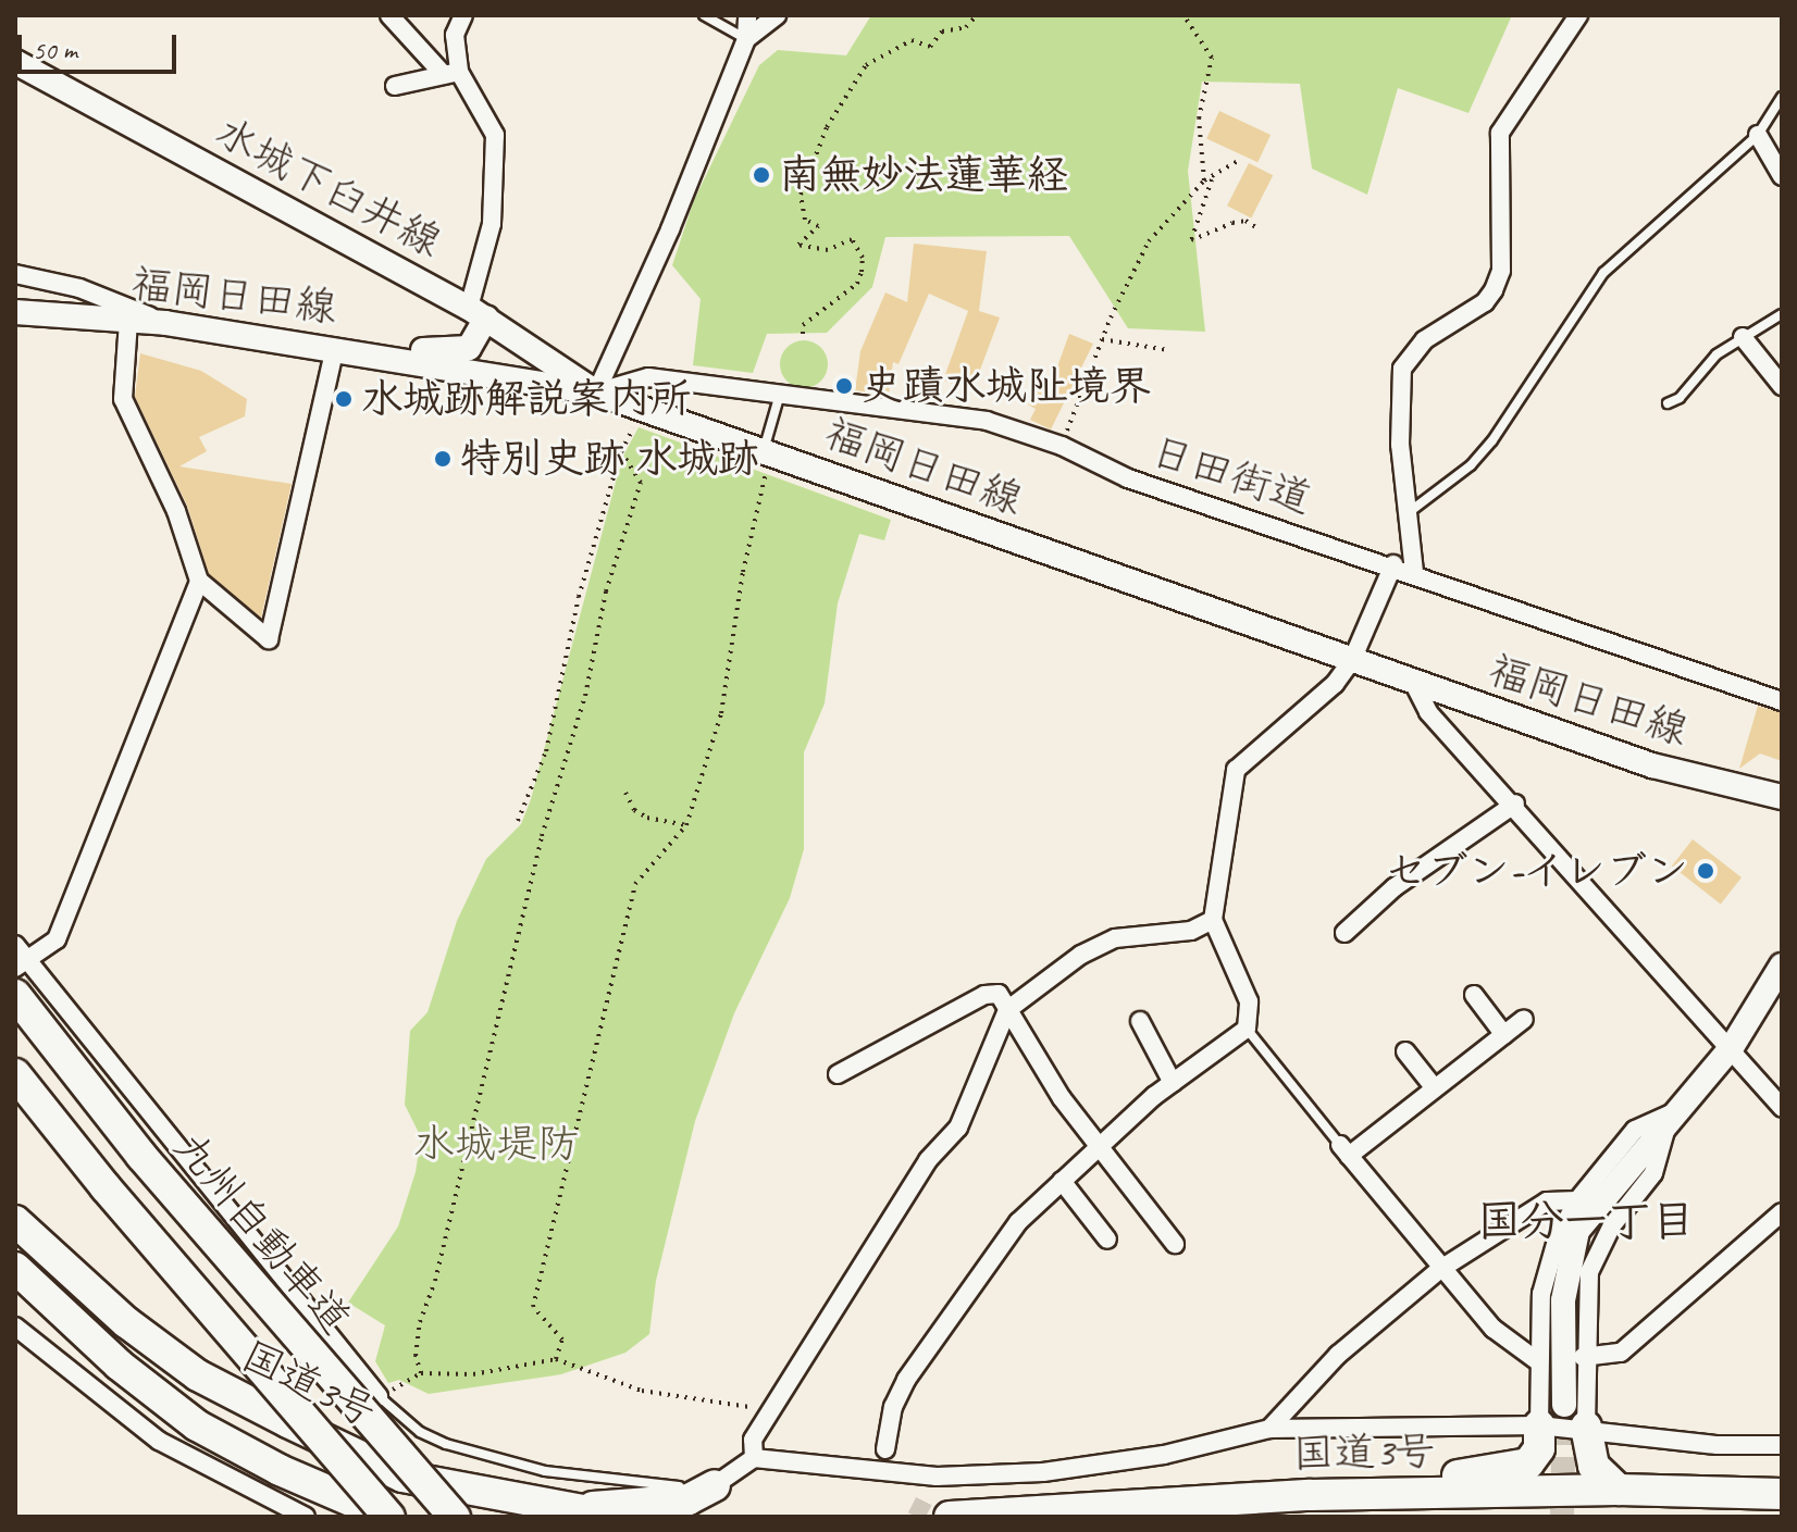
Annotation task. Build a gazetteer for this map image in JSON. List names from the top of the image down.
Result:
{
  "streets": {
    "highway": ["九州自動車道", "国道3号"],
    "main road": ["水城下臼井線", "福岡日田線"],
    "street": ["日田街道"]
  },
  "crossings": [
    ["水城下臼井線", "福岡日田線"],
    ["水城下臼井線", "日田街道"],
    ["福岡日田線", "日田街道"]
  ],
  "districts": ["国分一丁目"],
  "parks": ["水城堤防"],
  "places": [
    "南無妙法蓮華経",
    "史蹟水城阯境界",
    "水城跡解説案内所",
    "特別史跡 水城跡",
    "セブン-イレブン"
  ],
  "scale_bar": "50 m"
}
